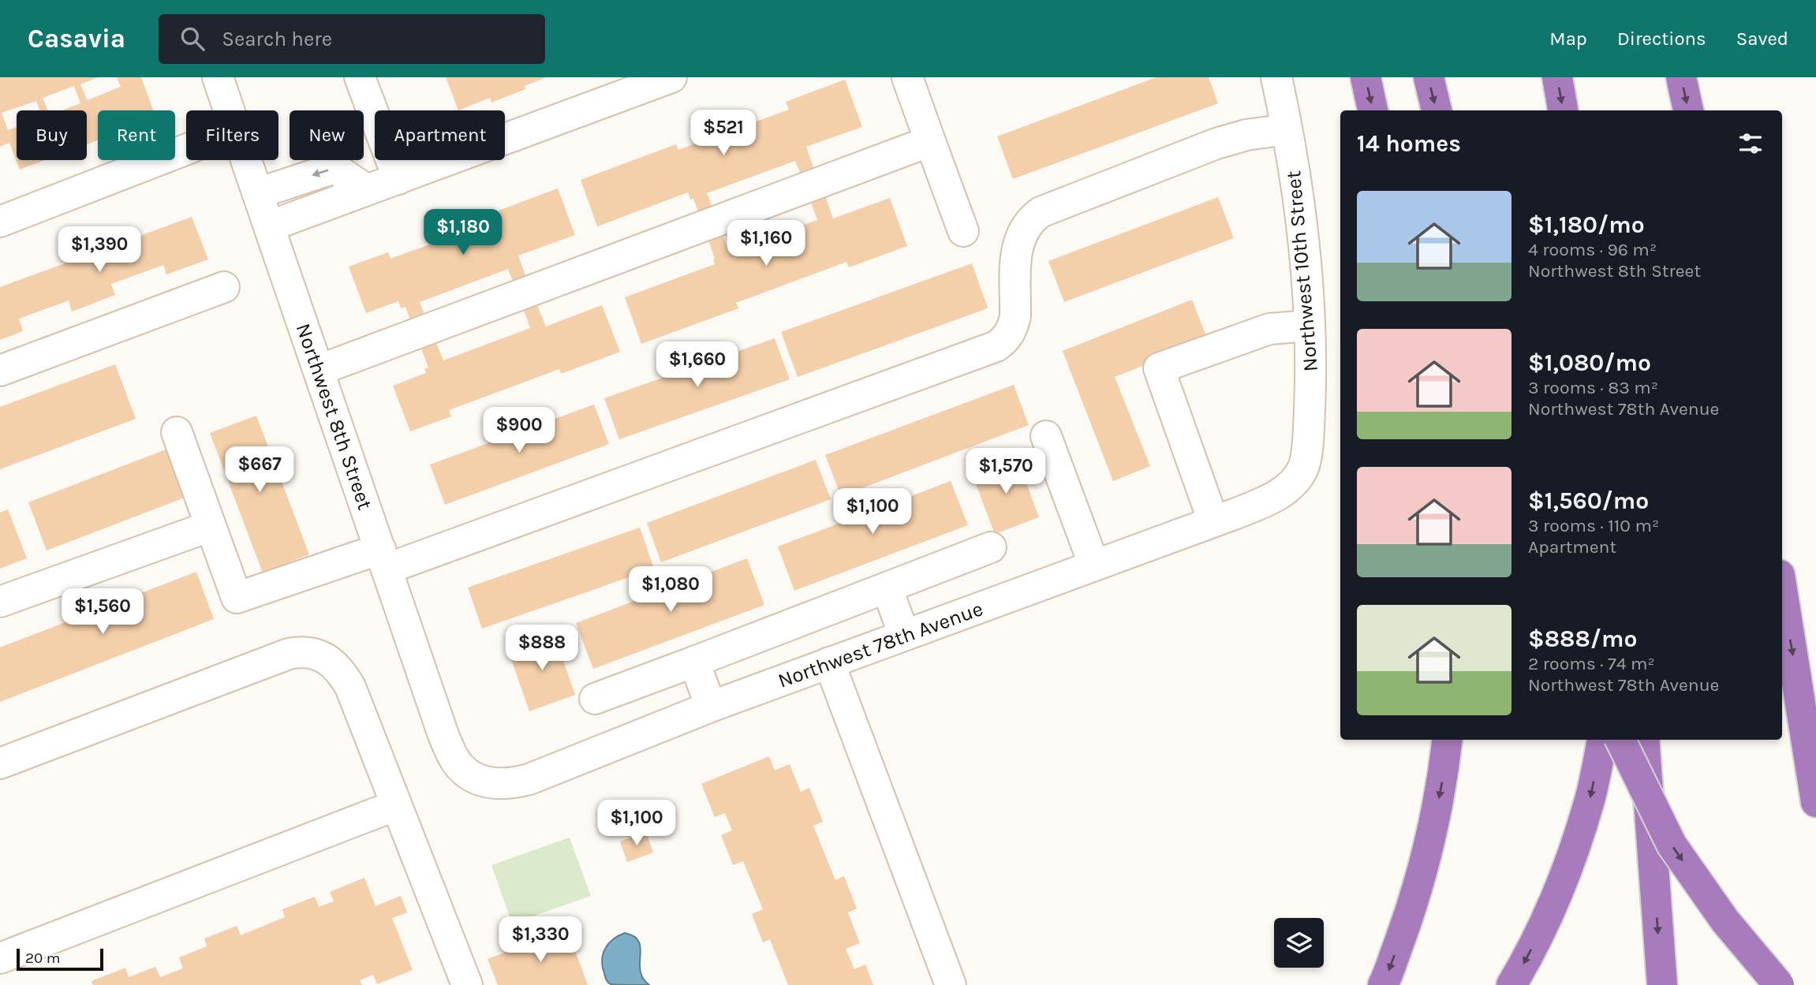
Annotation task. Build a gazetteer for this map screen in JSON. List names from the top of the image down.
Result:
{
  "streets": {
    "street": ["Northwest 10th Street", "Northwest 8th Street", "Northwest 78th Avenue"]
  },
  "crossings": [
    ["Northwest 10th Street", "Northwest 78th Avenue"],
    ["Northwest 8th Street", "Northwest 78th Avenue"]
  ],
  "scale_bar": "20 m",
  "page": {
    "header": "Casavia",
    "search": "Search here",
    "nav": ["Map", "Directions", "Saved"],
    "price": [
      "$521",
      "$1,180",
      "$1,160",
      "$1,390",
      "$1,660",
      "$900",
      "$667",
      "$1,570",
      "$1,100",
      "$1,080",
      "$1,560",
      "$888",
      "$1,100",
      "$1,330"
    ],
    "chip": [
      "Buy",
      "Rent",
      "Filters",
      "New",
      "Apartment"
    ],
    "heading": "14 homes",
    "list": [
      {
        "name": "$1,180/mo",
        "note": "4 rooms · 96 m² · Northwest 8th Street"
      },
      {
        "name": "$1,080/mo",
        "note": "3 rooms · 83 m² · Northwest 78th Avenue"
      },
      {
        "name": "$1,560/mo",
        "note": "3 rooms · 110 m² · Apartment"
      },
      {
        "name": "$888/mo",
        "note": "2 rooms · 74 m² · Northwest 78th Avenue"
      }
    ],
    "scale": "20 m"
  }
}
